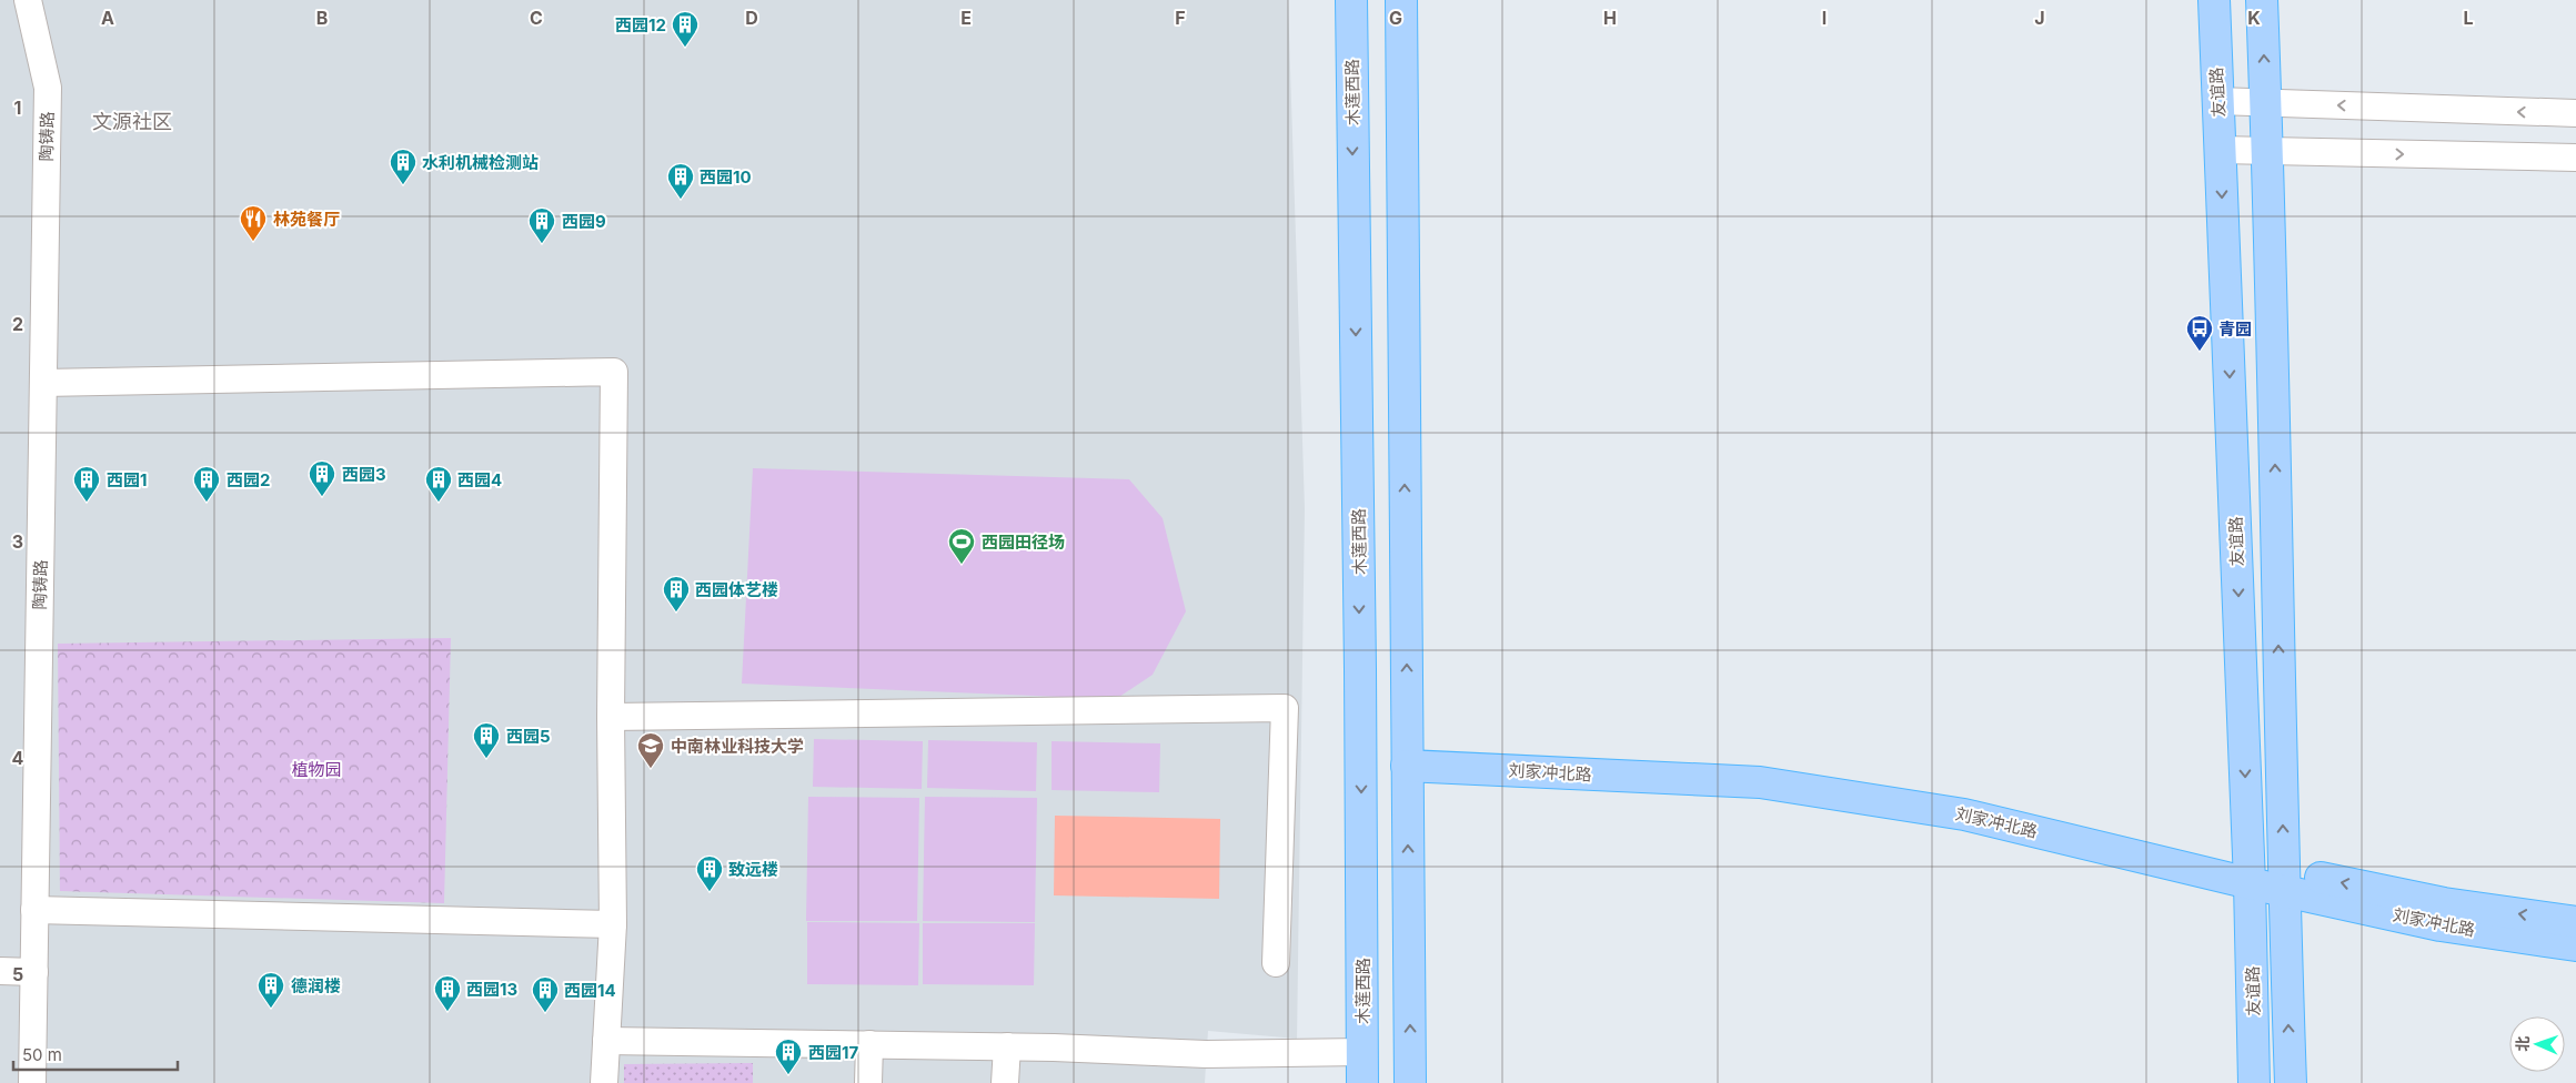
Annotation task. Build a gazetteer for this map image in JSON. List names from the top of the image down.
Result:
{
  "streets": {
    "main road": ["木莲西路", "友谊路", "刘家冲北路"],
    "street": ["陶铸路"]
  },
  "crossings": [
    ["友谊路", "刘家冲北路"]
  ],
  "districts": ["文源社区"],
  "parks": ["植物园"],
  "places": {
    "building": [
      "西园12",
      "水利机械检测站",
      "西园10",
      "西园9",
      "西园3",
      "西园1",
      "西园2",
      "西园4",
      "西园体艺楼",
      "西园5",
      "致远楼",
      "德润楼",
      "西园13",
      "西园14",
      "西园17"
    ],
    "restaurant": ["林苑餐厅"],
    "bus stop": ["青园"],
    "sports": ["西园田径场"],
    "school or university": ["中南林业科技大学"]
  },
  "scale_bar": "50 m",
  "north": "left",
  "grid": {
    "columns": [
      "A",
      "B",
      "C",
      "D",
      "E",
      "F",
      "G",
      "H",
      "I",
      "J",
      "K",
      "L"
    ],
    "rows": [
      "1",
      "2",
      "3",
      "4",
      "5"
    ]
  }
}
